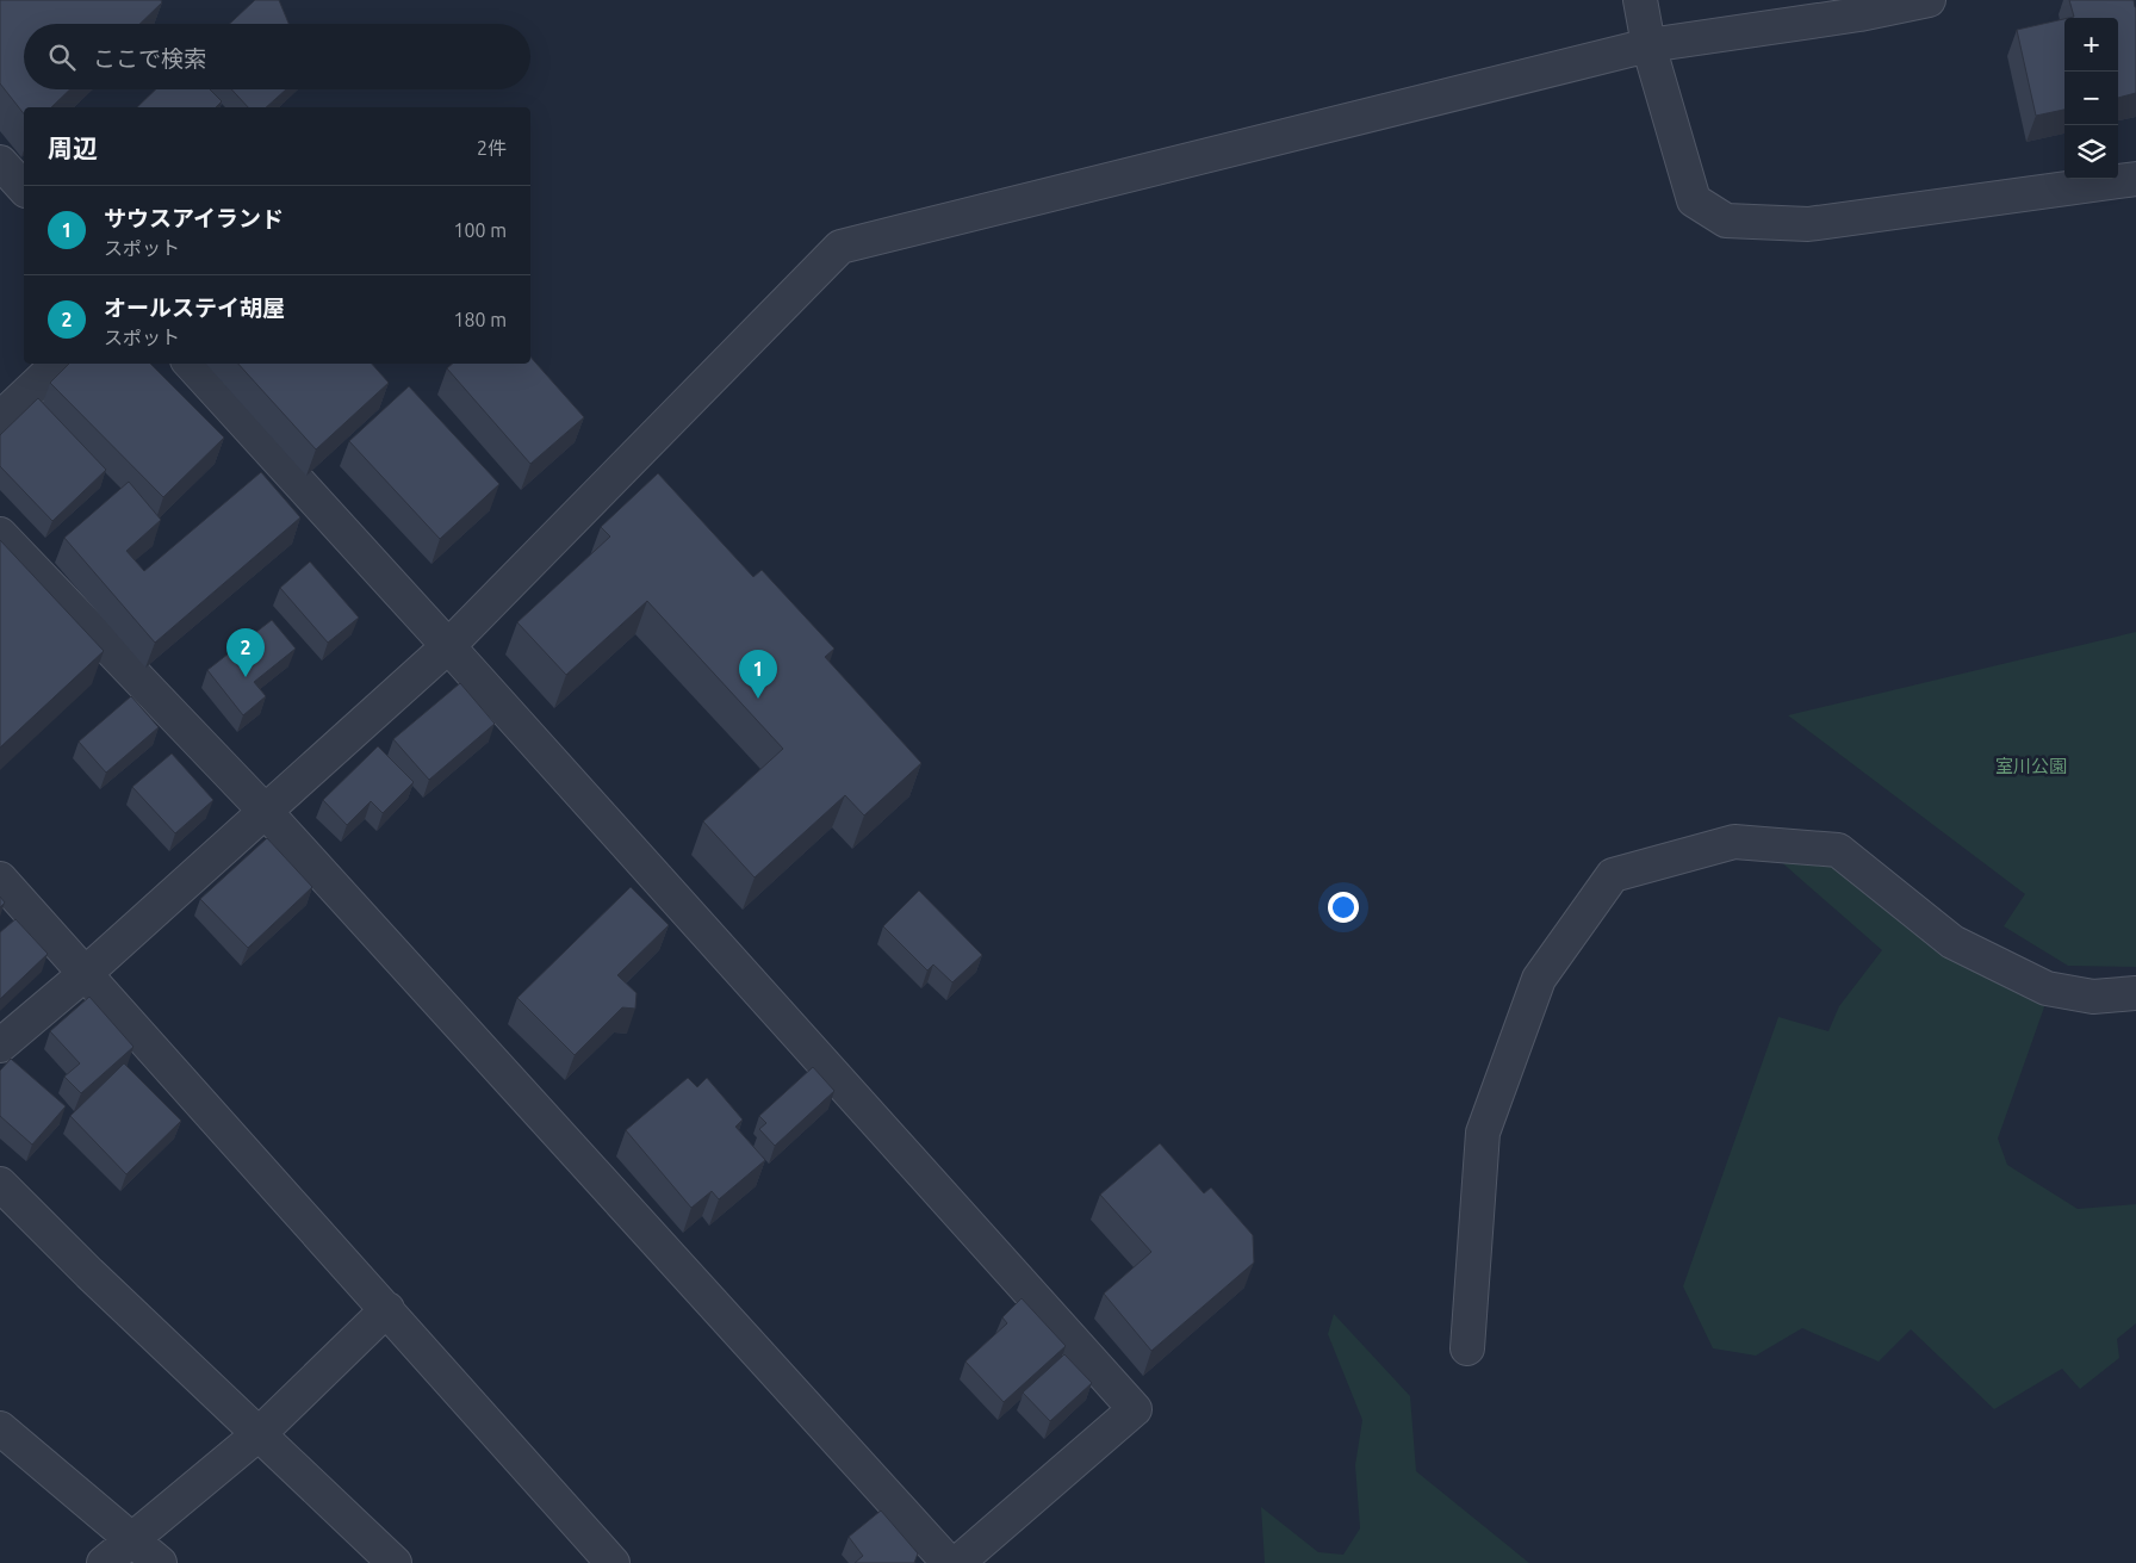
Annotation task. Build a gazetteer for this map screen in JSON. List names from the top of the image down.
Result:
{
  "parks": ["室川公園"],
  "page": {
    "map_buttons": ["+", "−"],
    "search": "ここで検索",
    "heading": ["周辺", "2件"],
    "list": [
      {
        "mark": "1",
        "name": "サウスアイランド",
        "note": "スポット",
        "value": "100 m"
      },
      {
        "mark": "2",
        "name": "オールステイ胡屋",
        "note": "スポット",
        "value": "180 m"
      }
    ],
    "pins": ["2", "1"]
  }
}
